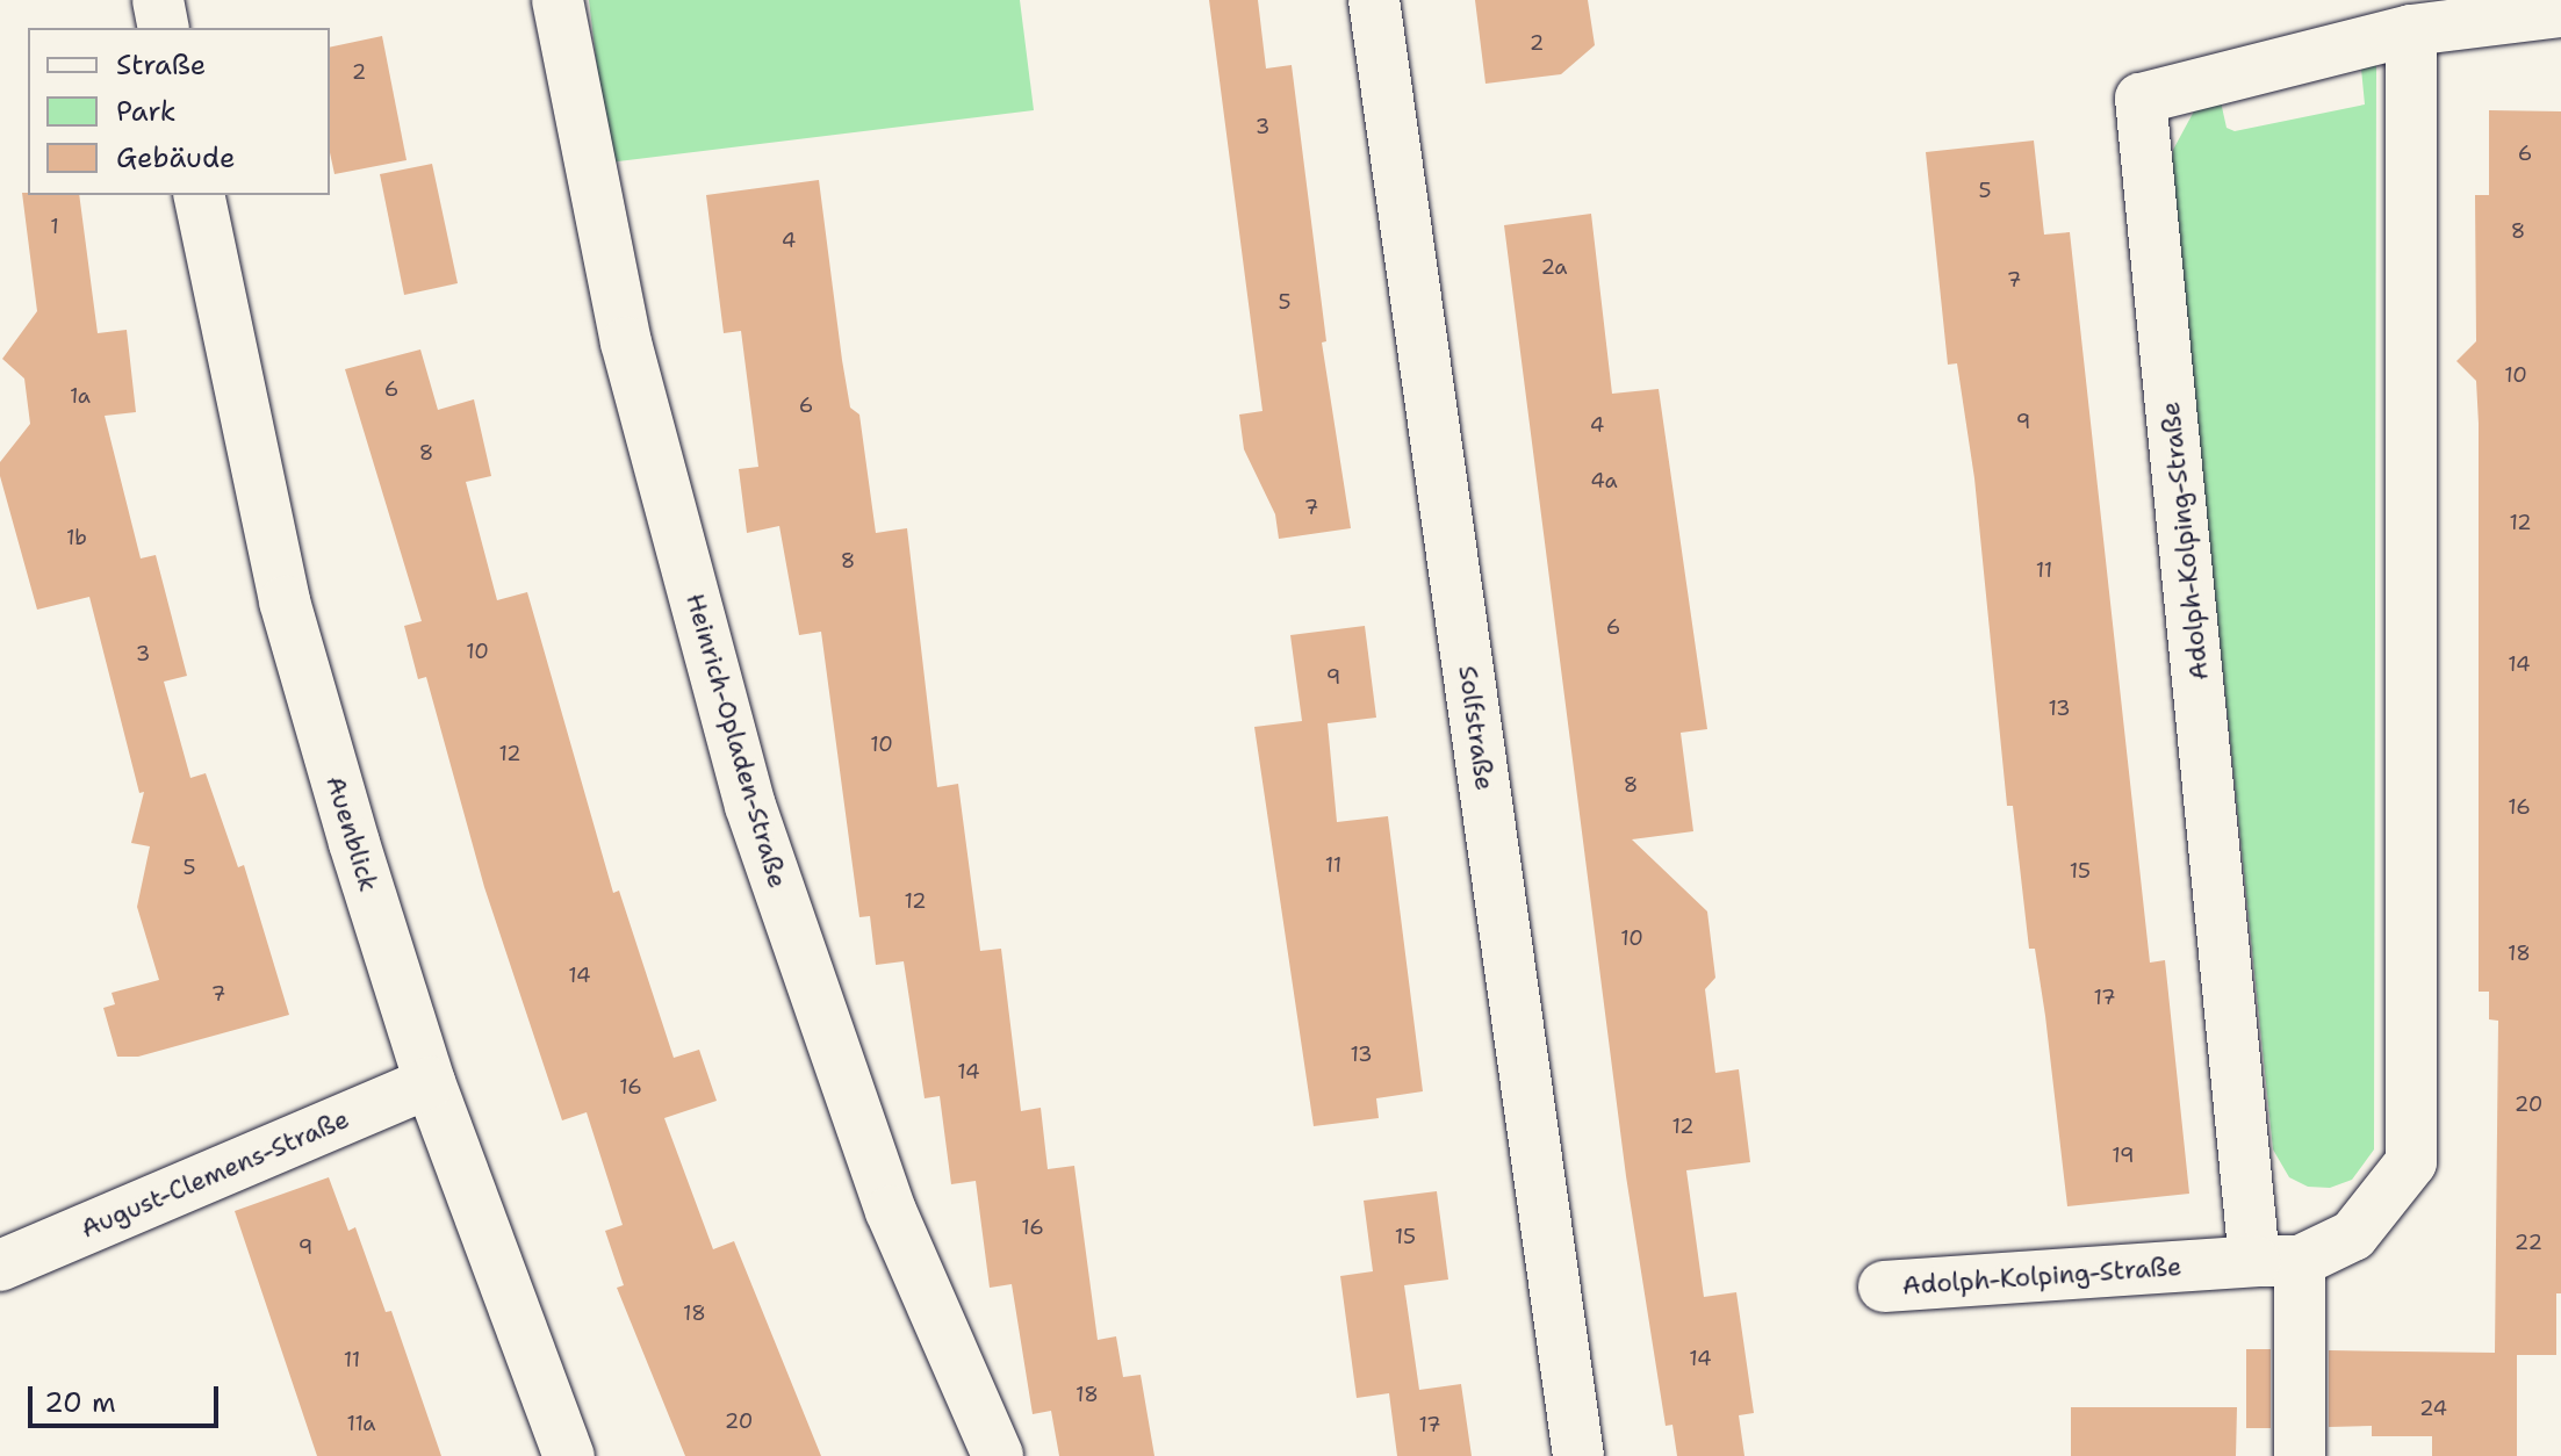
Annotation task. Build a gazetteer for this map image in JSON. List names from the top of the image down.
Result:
{
  "streets": {
    "street": [
      "Adolph-Kolping-Straße",
      "Solfstraße",
      "Heinrich-Opladen-Straße",
      "Auenblick",
      "August-Clemens-Straße"
    ]
  },
  "crossings": [
    ["Auenblick", "August-Clemens-Straße"]
  ],
  "house_numbers": [
    "2",
    "2",
    "3",
    "6",
    "5",
    "1",
    "8",
    "4",
    "2a",
    "7",
    "5",
    "10",
    "6",
    "1a",
    "6",
    "9",
    "4",
    "8",
    "4a",
    "7",
    "12",
    "1b",
    "8",
    "11",
    "6",
    "10",
    "3",
    "14",
    "9",
    "13",
    "10",
    "12",
    "8",
    "16",
    "11",
    "5",
    "15",
    "12",
    "10",
    "18",
    "14",
    "7",
    "17",
    "13",
    "14",
    "16",
    "20",
    "12",
    "19",
    "16",
    "15",
    "22",
    "9",
    "18",
    "14",
    "11",
    "18",
    "24",
    "20",
    "11a",
    "17"
  ],
  "legend": ["Straße", "Park", "Gebäude"],
  "scale_bar": "20 m"
}
